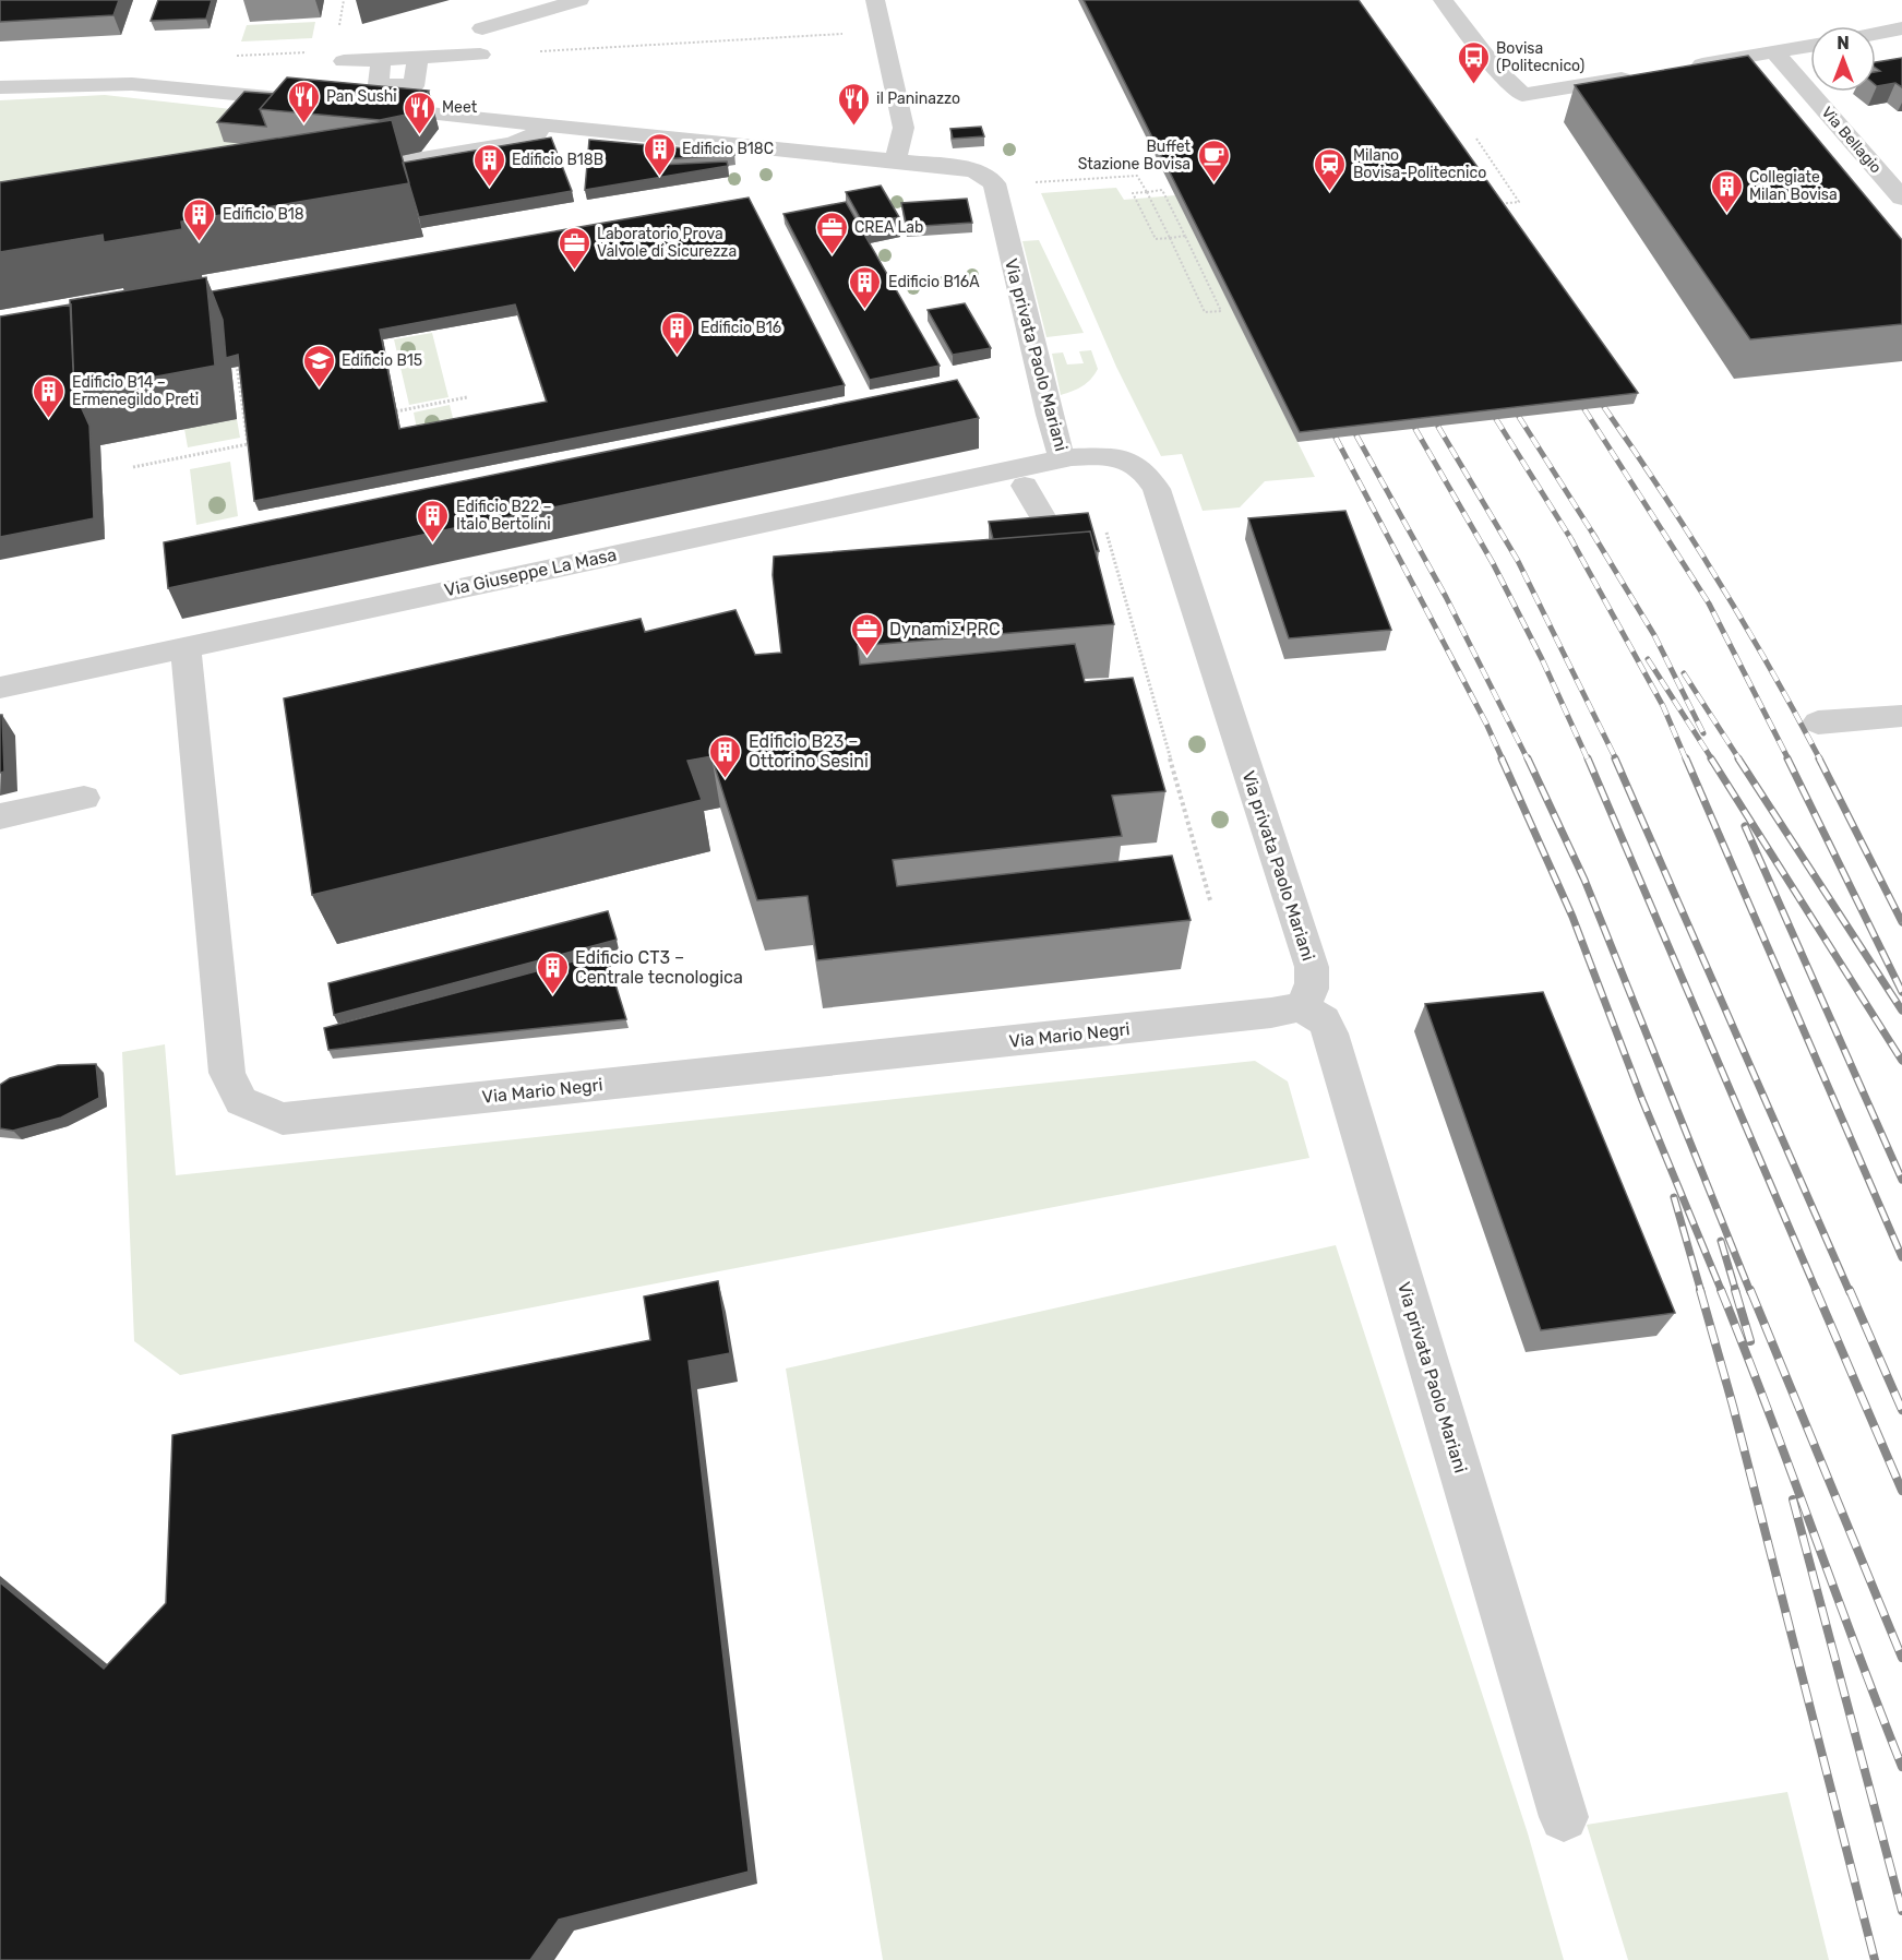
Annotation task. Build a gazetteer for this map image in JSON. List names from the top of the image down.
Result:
{
  "streets": {
    "street": [
      "Via Bellagio",
      "Via privata Paolo Mariani",
      "Via Giuseppe La Masa",
      "Via Mario Negri"
    ]
  },
  "crossings": [
    ["Via privata Paolo Mariani", "Via Giuseppe La Masa"],
    ["Via privata Paolo Mariani", "Via Mario Negri"],
    ["Via Giuseppe La Masa", "Via Mario Negri"]
  ],
  "places": {
    "bus stop": ["Bovisa (Politecnico)"],
    "restaurant": ["Pan Sushi", "il Paninazzo", "Meet"],
    "building": [
      "Edificio B18C",
      "Edificio B18B",
      "Collegiate Milan Bovisa",
      "Edificio B18",
      "Edificio B16A",
      "Edificio B16",
      "Edificio B14 – Ermenegildo Preti",
      "Edificio B22 – Italo Bertolini",
      "Edificio B23 – Ottorino Sesini",
      "Edificio CT3 – Centrale tecnologica"
    ],
    "cafe": ["Buffet Stazione Bovisa"],
    "station": ["Milano Bovisa-Politecnico"],
    "office": ["CREA Lab", "Laboratorio Prova Valvole di Sicurezza", "DynamiΣ PRC"],
    "school or university": ["Edificio B15"]
  },
  "north": "top"
}
